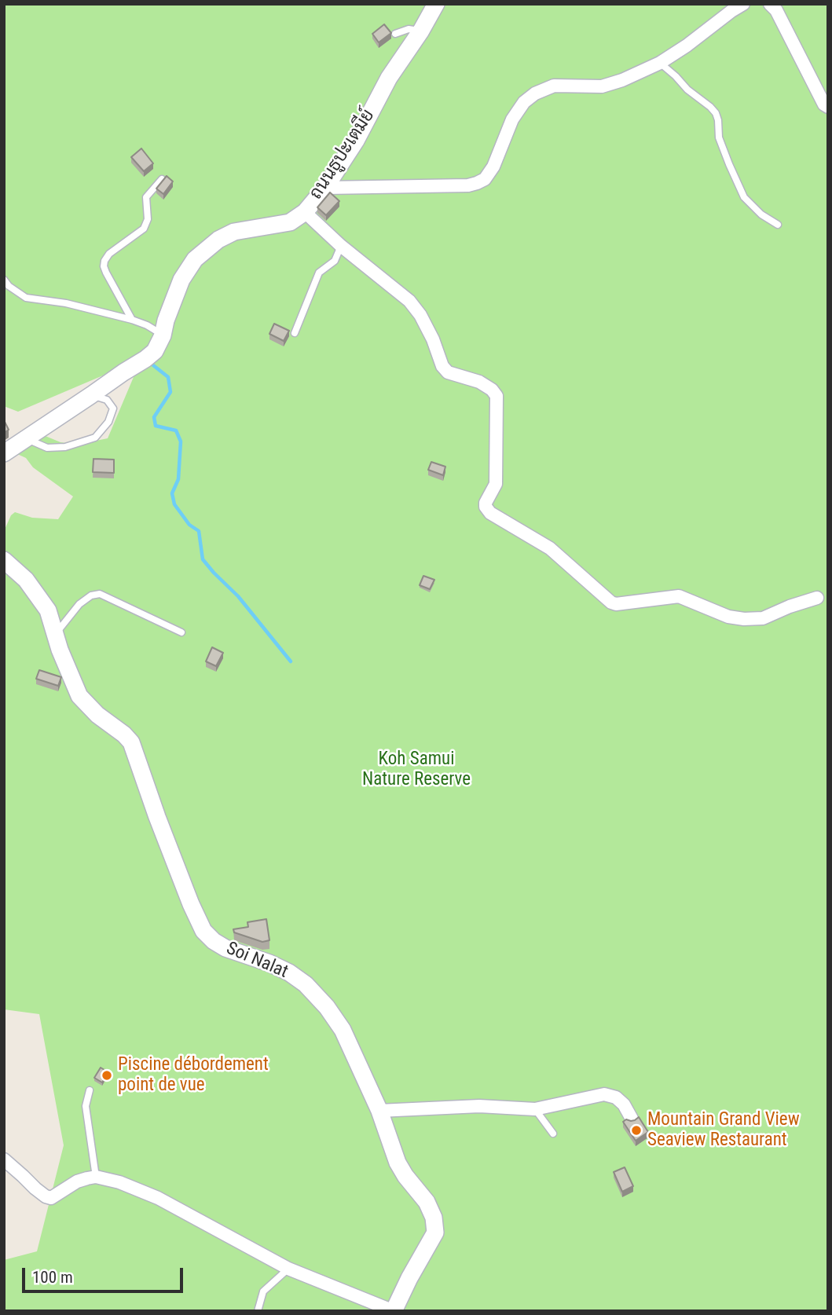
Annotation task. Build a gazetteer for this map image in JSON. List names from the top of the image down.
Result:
{
  "streets": {
    "street": ["ถนนธูปะเตมีย์", "Soi Nalat"]
  },
  "parks": ["Koh Samui Nature Reserve"],
  "places": ["Piscine débordement point de vue", "Mountain Grand View Seaview Restaurant"],
  "scale_bar": "100 m"
}
